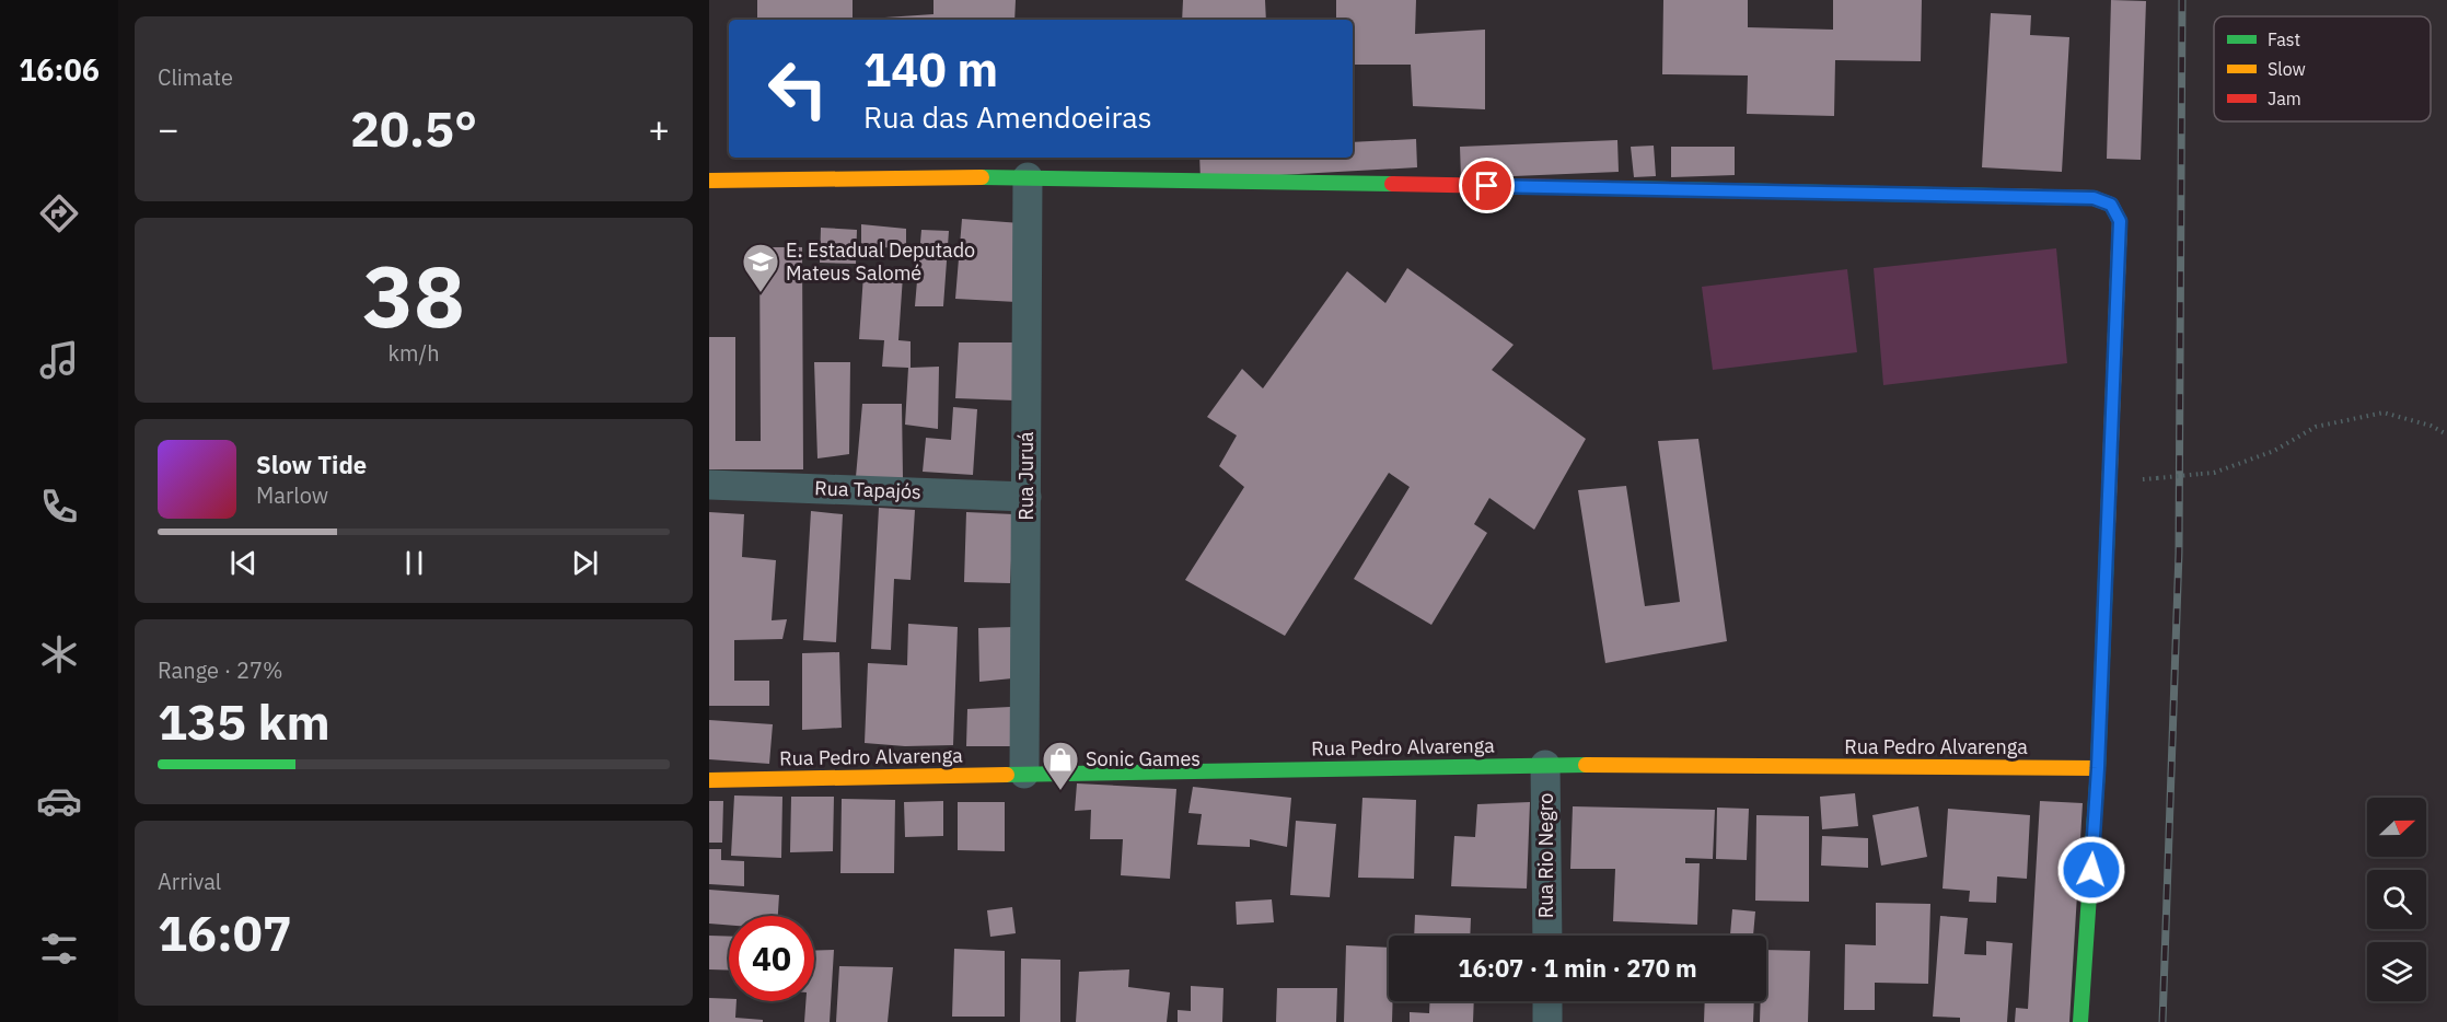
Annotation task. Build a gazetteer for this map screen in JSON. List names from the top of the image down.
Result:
{
  "streets": {
    "street": [
      "Rua Juruá",
      "Rua Tapajós",
      "Rua Pedro Alvarenga",
      "Rua Rio Negro"
    ]
  },
  "crossings": [
    ["Rua Juruá", "Rua Tapajós"],
    ["Rua Juruá", "Rua Pedro Alvarenga"],
    ["Rua Pedro Alvarenga", "Rua Rio Negro"]
  ],
  "places": {
    "school or university": ["E. Estadual Deputado Mateus Salomé"],
    "shop": ["Sonic Games"]
  },
  "legend": ["Fast", "Slow", "Jam"],
  "north": "right",
  "page": {
    "tabs": "16:06",
    "tile": [
      "Climate",
      ["38", "km/h"],
      ["Range · 27%", "135 km"],
      ["Arrival", "16:07"]
    ],
    "turn": ["140 m", "Rua das Amendoeiras"],
    "heat": ["−", "20.5°", "+"],
    "song": ["Slow Tide", "Marlow"],
    "limit": "40",
    "trip": "16:07 · 1 min · 270 m"
  }
}
